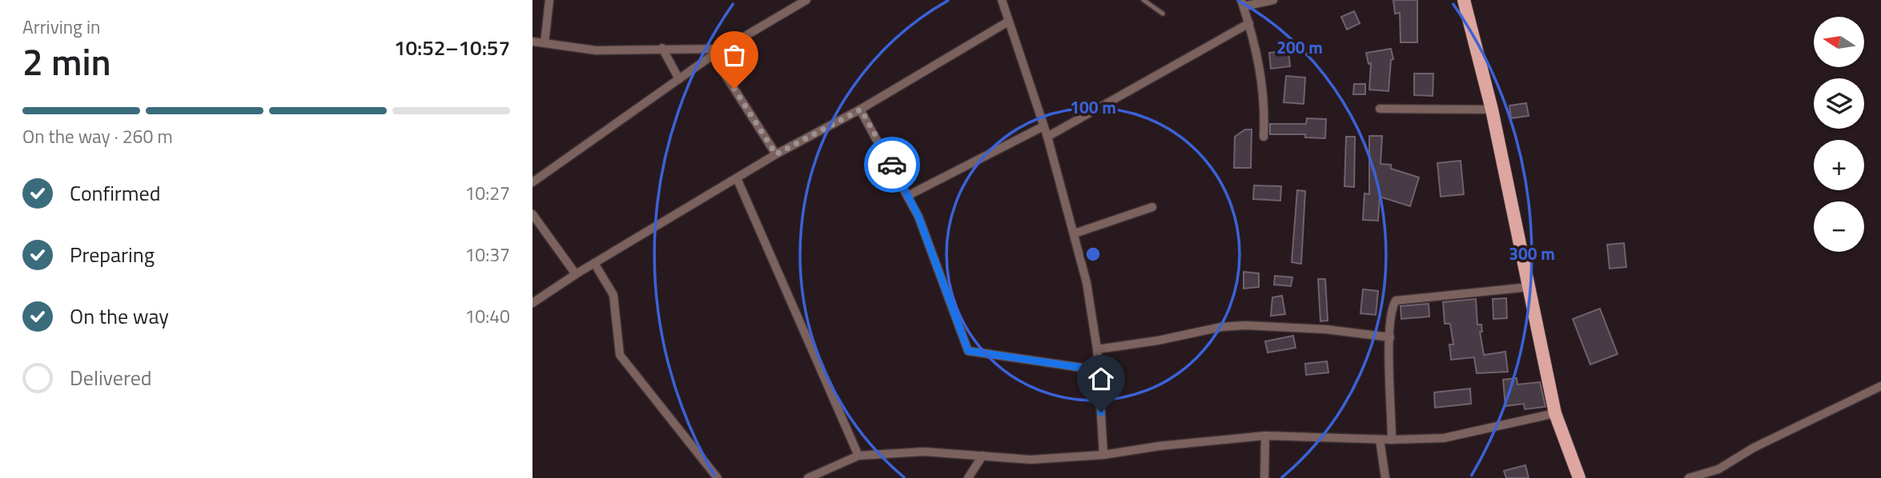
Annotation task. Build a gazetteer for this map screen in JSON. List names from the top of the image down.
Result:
{
  "north": "left",
  "page": {
    "heading": ["2 min", "Arriving in", "10:52–10:57"],
    "map_buttons": ["+", "−"],
    "bar": "On the way · 260 m",
    "list": [
      ["Confirmed", "10:27"],
      ["Preparing", "10:37"],
      ["On the way", "10:40"],
      "Delivered"
    ]
  },
  "rings": ["200 m", "100 m", "300 m"]
}
